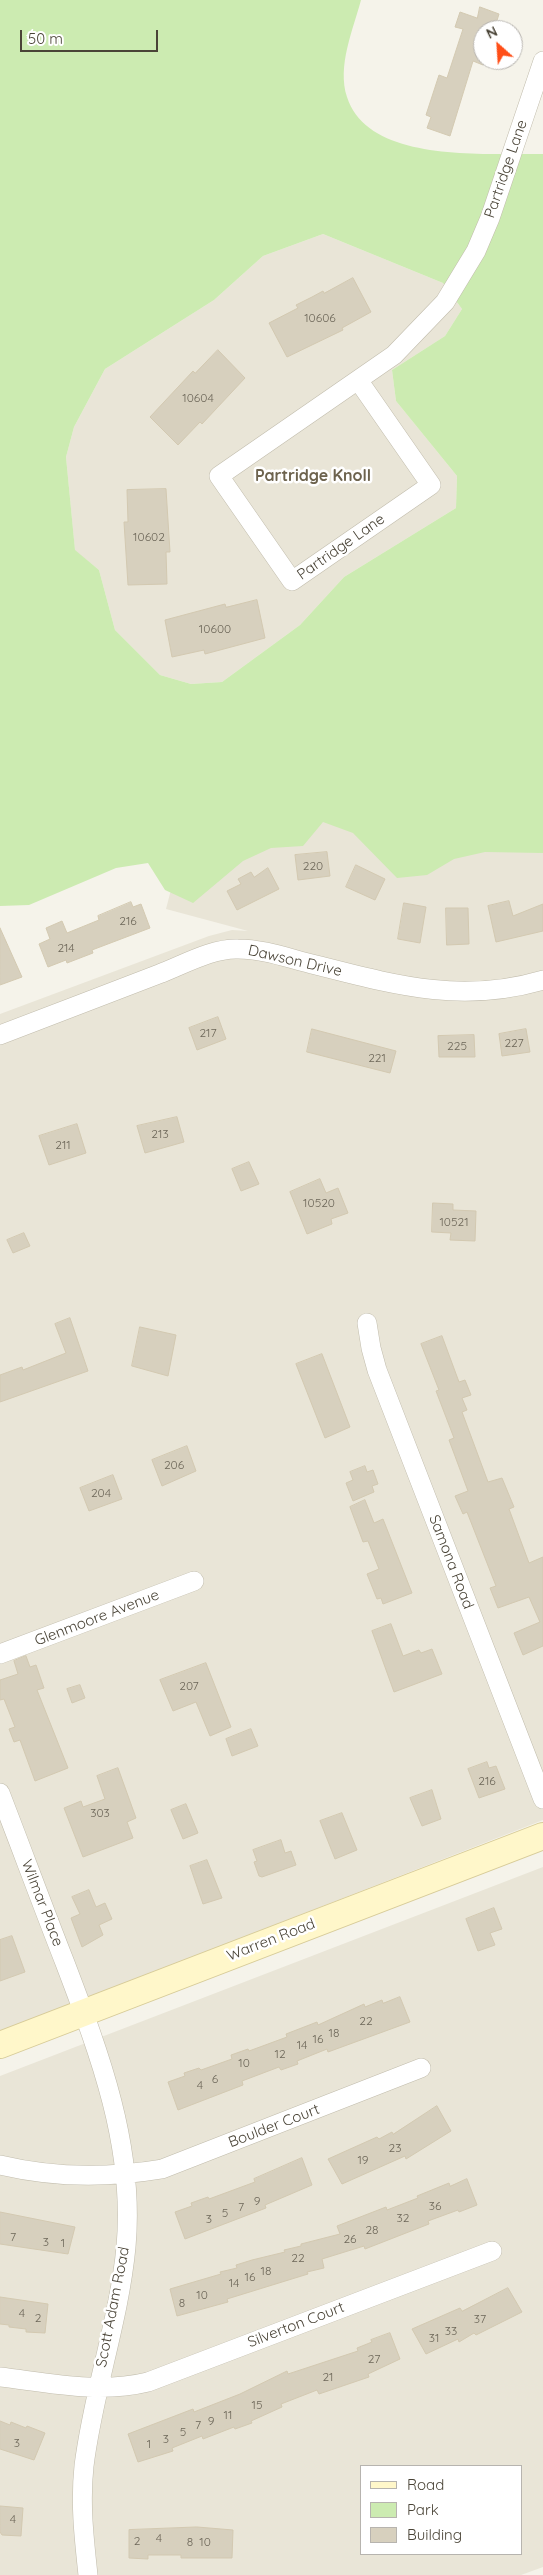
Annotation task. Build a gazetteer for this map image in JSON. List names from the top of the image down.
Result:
{
  "streets": {
    "street": [
      "Partridge Lane",
      "Dawson Drive",
      "Samona Road",
      "Glenmoore Avenue",
      "Wilmar Place",
      "Warren Road",
      "Boulder Court",
      "Scott Adam Road",
      "Silverton Court"
    ]
  },
  "crossings": [
    ["Wilmar Place", "Warren Road"],
    ["Wilmar Place", "Scott Adam Road"],
    ["Warren Road", "Scott Adam Road"],
    ["Boulder Court", "Scott Adam Road"],
    ["Scott Adam Road", "Silverton Court"]
  ],
  "districts": ["Partridge Knoll"],
  "house_numbers": [
    "10606",
    "10604",
    "10602",
    "10600",
    "220",
    "216",
    "214",
    "217",
    "227",
    "225",
    "221",
    "213",
    "211",
    "10520",
    "10521",
    "206",
    "204",
    "207",
    "216",
    "303",
    "22",
    "18",
    "16",
    "14",
    "12",
    "10",
    "6",
    "4",
    "23",
    "19",
    "9",
    "36",
    "7",
    "5",
    "32",
    "3",
    "28",
    "7",
    "26",
    "3",
    "1",
    "22",
    "18",
    "16",
    "14",
    "10",
    "8",
    "4",
    "2",
    "37",
    "33",
    "31",
    "27",
    "21",
    "15",
    "11",
    "9",
    "7",
    "5",
    "3",
    "3",
    "1",
    "4",
    "4",
    "2",
    "8",
    "10"
  ],
  "legend": ["Road", "Park", "Building"],
  "scale_bar": "50 m",
  "north": "top left"
}
